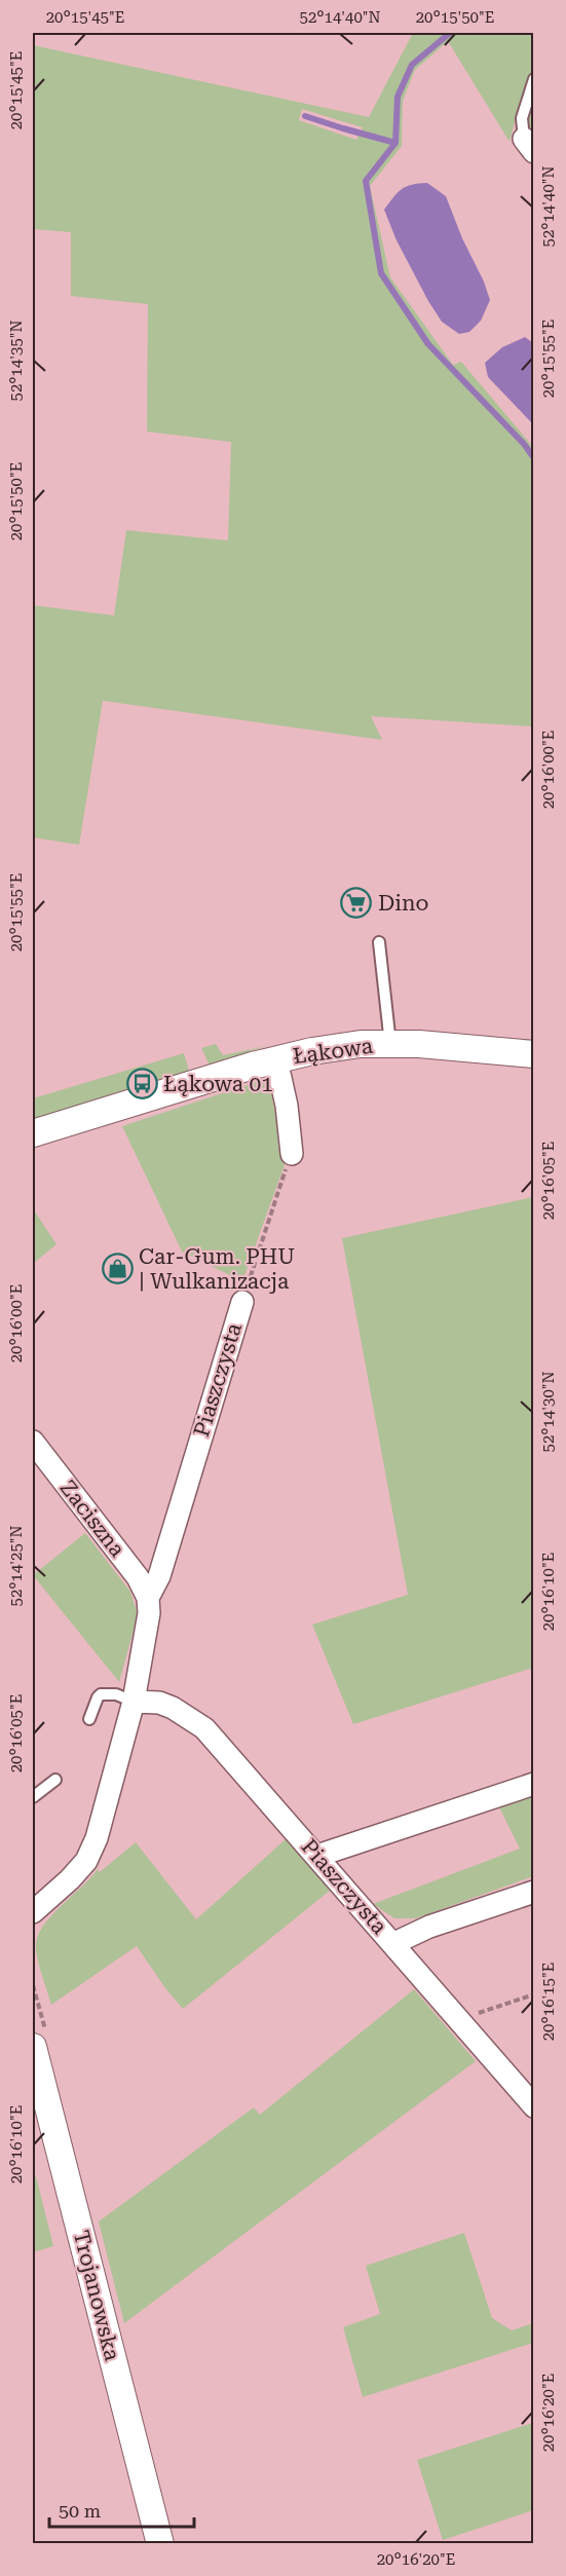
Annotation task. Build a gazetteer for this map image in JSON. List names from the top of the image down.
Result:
{
  "streets": {
    "street": [
      "Łąkowa",
      "Piaszczysta",
      "Zaciszna",
      "Trojanowska"
    ]
  },
  "crossings": [
    ["Piaszczysta", "Zaciszna"]
  ],
  "places": {
    "supermarket": ["Dino"],
    "bus stop": ["Łąkowa 01"],
    "shop": ["Car-Gum. PHU | Wulkanizacja"]
  },
  "scale_bar": "50 m",
  "coordinates": [
    "20°15'45\"E",
    "52°14'40\"N",
    "20°15'50\"E",
    "20°15'55\"E",
    "52°14'35\"N",
    "20°16'00\"E",
    "20°16'05\"E",
    "52°14'30\"N",
    "52°14'25\"N",
    "20°16'10\"E",
    "20°16'15\"E",
    "20°16'20\"E"
  ]
}
